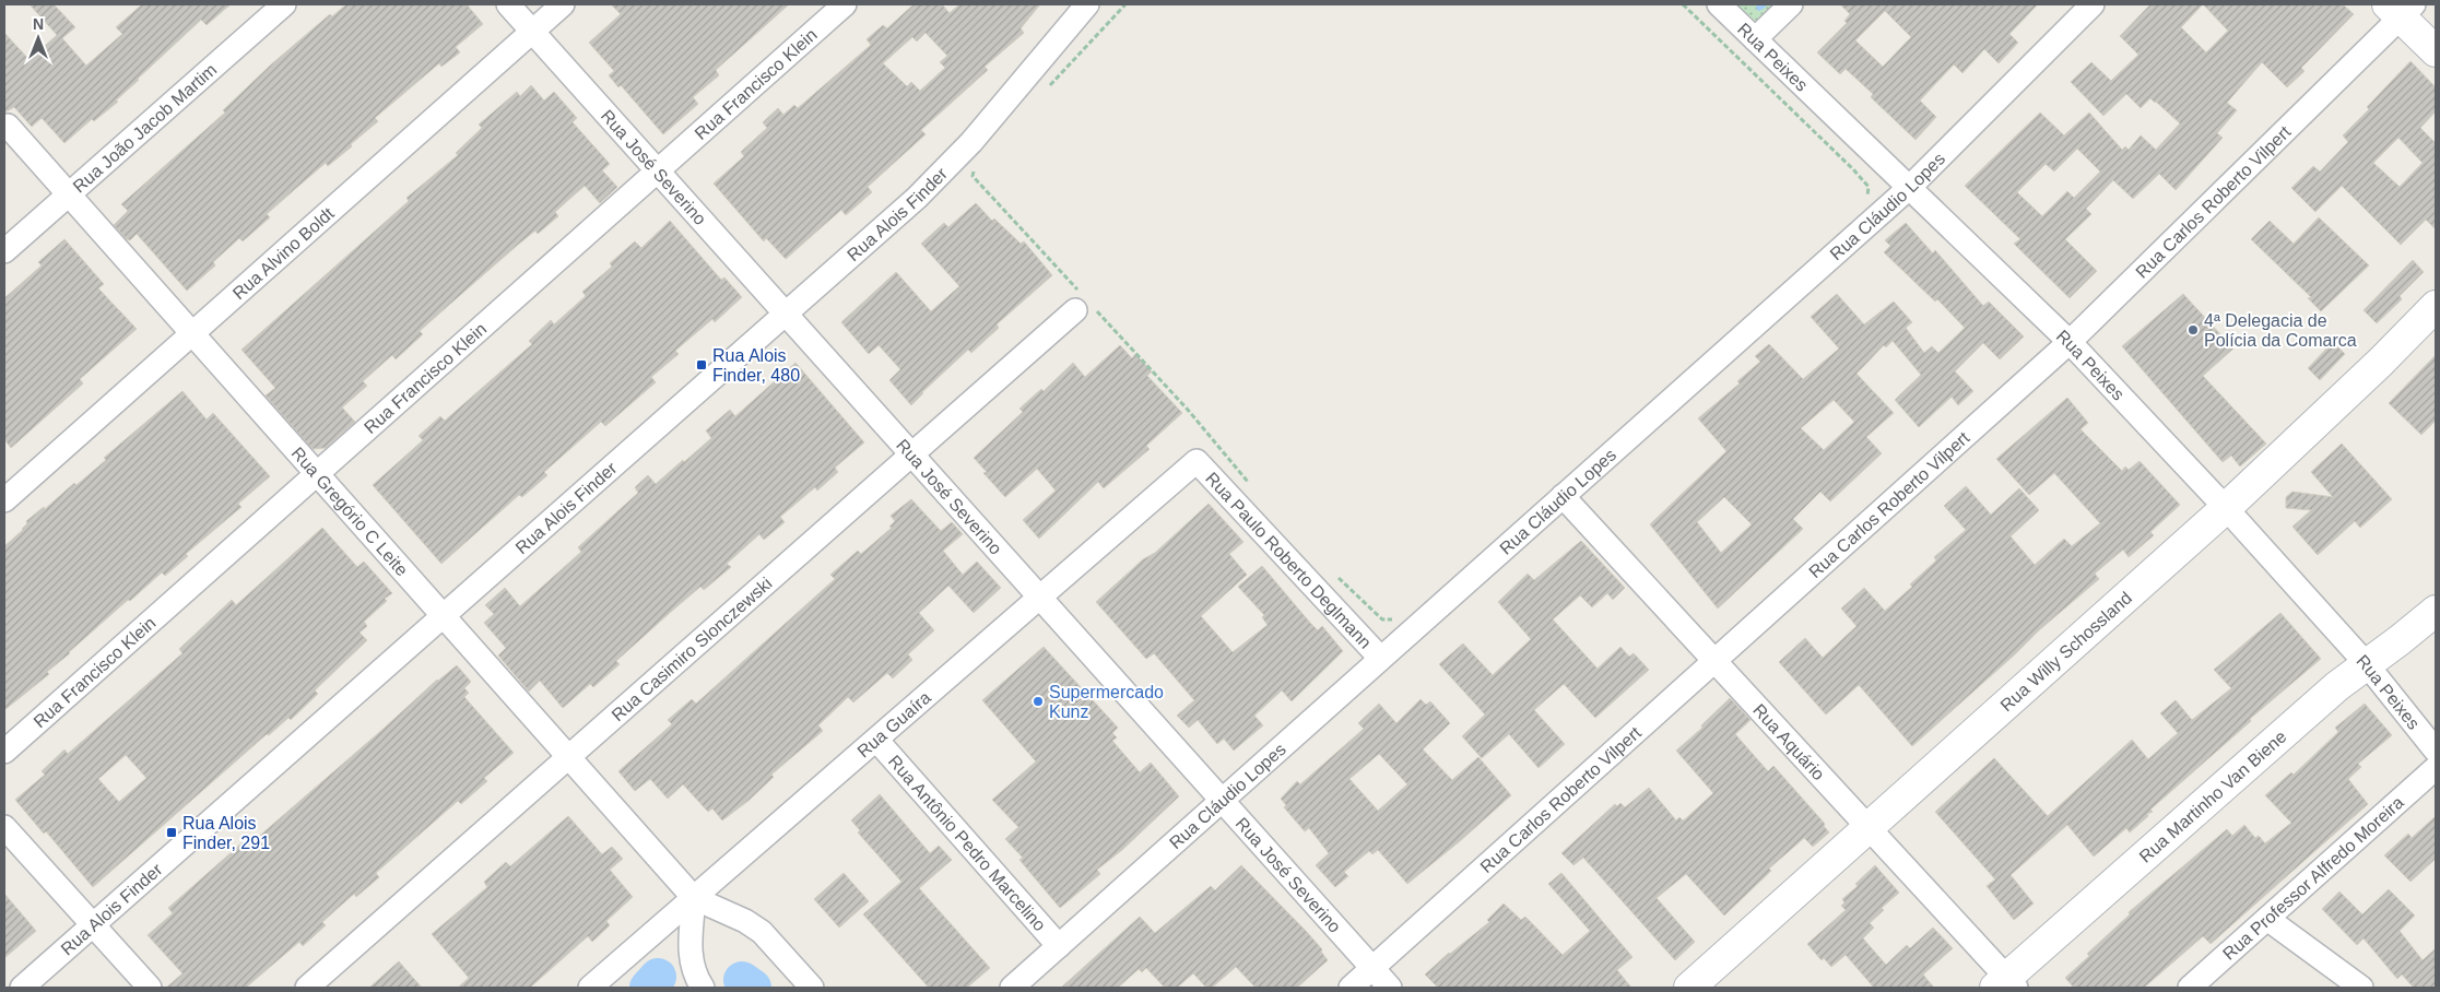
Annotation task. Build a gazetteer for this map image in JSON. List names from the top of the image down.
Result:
{
  "streets": {
    "street": [
      "Rua Peixes",
      "Rua Francisco Klein",
      "Rua João Jacob Martim",
      "Rua José Severino",
      "Rua Carlos Roberto Vilpert",
      "Rua Cláudio Lopes",
      "Rua Alois Finder",
      "Rua Alvino Boldt",
      "Rua Gregório C Leite",
      "Rua Paulo Roberto Deglmann",
      "Rua Casimiro Slonczewski",
      "Rua Willy Schossland",
      "Rua Guaíra",
      "Rua Aquário",
      "Rua Martinho Van Biene",
      "Rua Antônio Pedro Marcelino",
      "Rua Professor Alfredo Moreira"
    ]
  },
  "crossings": [
    ["Rua Peixes", "Rua Carlos Roberto Vilpert"],
    ["Rua Peixes", "Rua Cláudio Lopes"],
    ["Rua Peixes", "Rua Willy Schossland"],
    ["Rua Peixes", "Rua Martinho Van Biene"],
    ["Rua Francisco Klein", "Rua José Severino"],
    ["Rua Francisco Klein", "Rua Gregório C Leite"],
    ["Rua João Jacob Martim", "Rua Gregório C Leite"],
    ["Rua José Severino", "Rua Carlos Roberto Vilpert"],
    ["Rua José Severino", "Rua Cláudio Lopes"],
    ["Rua José Severino", "Rua Alois Finder"],
    ["Rua José Severino", "Rua Alvino Boldt"],
    ["Rua José Severino", "Rua Casimiro Slonczewski"],
    ["Rua José Severino", "Rua Guaíra"],
    ["Rua Carlos Roberto Vilpert", "Rua Aquário"],
    ["Rua Cláudio Lopes", "Rua Paulo Roberto Deglmann"],
    ["Rua Cláudio Lopes", "Rua Aquário"],
    ["Rua Cláudio Lopes", "Rua Antônio Pedro Marcelino"],
    ["Rua Alois Finder", "Rua Gregório C Leite"],
    ["Rua Alvino Boldt", "Rua Gregório C Leite"],
    ["Rua Gregório C Leite", "Rua Casimiro Slonczewski"],
    ["Rua Gregório C Leite", "Rua Guaíra"],
    ["Rua Paulo Roberto Deglmann", "Rua Guaíra"],
    ["Rua Willy Schossland", "Rua Aquário"],
    ["Rua Guaíra", "Rua Antônio Pedro Marcelino"],
    ["Rua Aquário", "Rua Martinho Van Biene"]
  ],
  "places": {
    "other": ["4ª Delegacia de Polícia da Comarca", "Supermercado Kunz"],
    "transit": ["Rua Alois Finder, 480", "Rua Alois Finder, 291"]
  },
  "north": "top"
}
